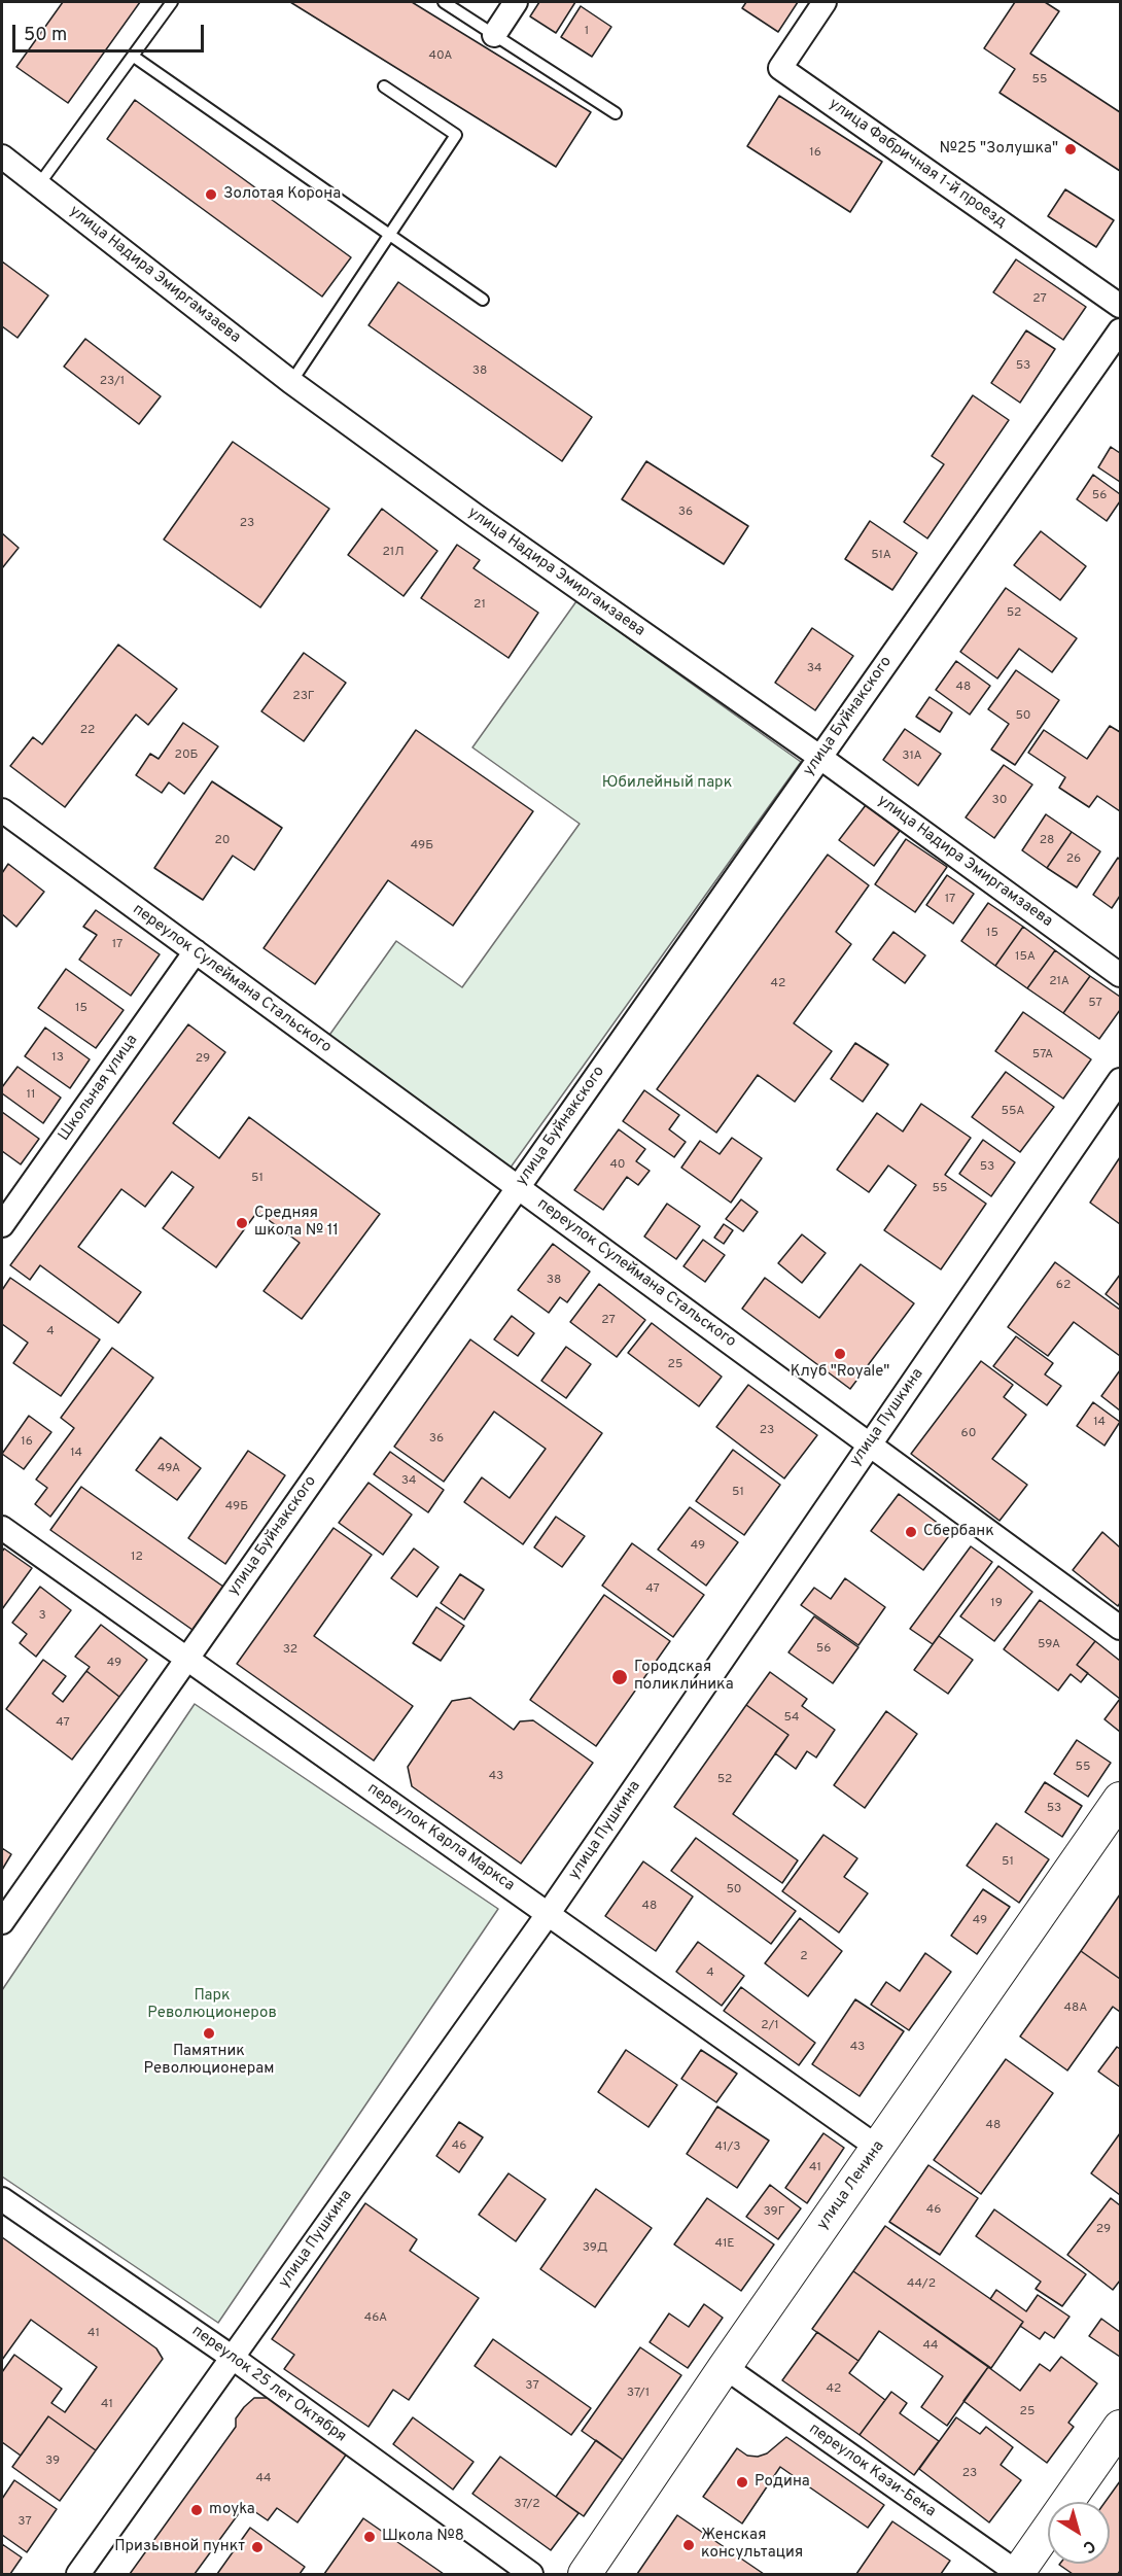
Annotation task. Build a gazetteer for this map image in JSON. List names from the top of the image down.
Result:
{
  "streets": {
    "street": [
      "улица Фабричная 1-й проезд",
      "улица Надира Эмиргамзаева",
      "улица Буйнакского",
      "переулок Сулеймана Стальского",
      "Школьная улица",
      "улица Пушкина",
      "переулок Карла Маркса",
      "улица Ленина",
      "переулок 25 лет Октября",
      "переулок Кази-Бека"
    ]
  },
  "crossings": [
    ["улица Надира Эмиргамзаева", "улица Буйнакского"],
    ["улица Буйнакского", "переулок Сулеймана Стальского"],
    ["улица Буйнакского", "переулок Карла Маркса"],
    ["переулок Сулеймана Стальского", "Школьная улица"],
    ["переулок Сулеймана Стальского", "улица Пушкина"],
    ["улица Пушкина", "переулок Карла Маркса"],
    ["улица Пушкина", "переулок 25 лет Октября"],
    ["переулок Карла Маркса", "улица Ленина"],
    ["улица Ленина", "переулок Кази-Бека"]
  ],
  "parks": ["Юбилейный парк", "Парк Революционеров"],
  "places": [
    "№25 \"Золушка\"",
    "Золотая Корона",
    "Средняя школа № 11",
    "Клуб \"Royale\"",
    "Сбербанк",
    "Городская поликлиника",
    "Памятник Революционерам",
    "Родина",
    "moyka",
    "Школа №8",
    "Женская консультация",
    "Призывной пункт"
  ],
  "house_numbers": [
    "1",
    "40А",
    "55",
    "16",
    "27",
    "53",
    "38",
    "23/1",
    "56",
    "36",
    "23",
    "21Л",
    "51А",
    "21",
    "52",
    "34",
    "48",
    "23Г",
    "50",
    "22",
    "20Б",
    "31А",
    "30",
    "20",
    "28",
    "49Б",
    "26",
    "17",
    "15",
    "17",
    "15А",
    "21А",
    "42",
    "57",
    "15",
    "57А",
    "13",
    "29",
    "11",
    "55А",
    "40",
    "53",
    "51",
    "55",
    "38",
    "62",
    "27",
    "4",
    "25",
    "14",
    "23",
    "60",
    "36",
    "16",
    "14",
    "49А",
    "34",
    "51",
    "49Б",
    "49",
    "12",
    "47",
    "19",
    "3",
    "59А",
    "56",
    "32",
    "49",
    "54",
    "47",
    "55",
    "43",
    "52",
    "53",
    "51",
    "50",
    "48",
    "49",
    "2",
    "4",
    "48А",
    "2/1",
    "43",
    "48",
    "46",
    "41/3",
    "41",
    "46",
    "39Г",
    "29",
    "41Е",
    "39Д",
    "44/2",
    "46А",
    "41",
    "44",
    "37",
    "42",
    "37/1",
    "41",
    "25",
    "39",
    "23",
    "44",
    "37/2",
    "37"
  ],
  "scale_bar": "50 m",
  "north": "bottom right"
}
